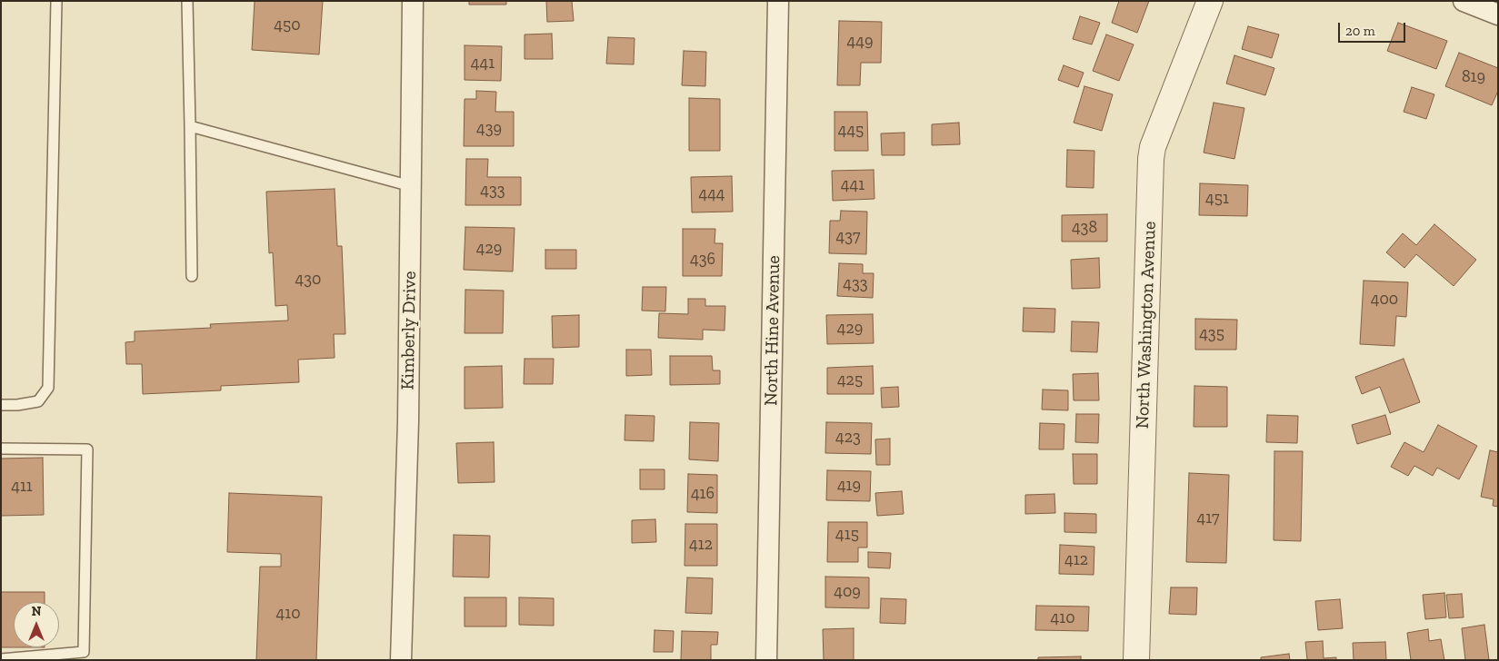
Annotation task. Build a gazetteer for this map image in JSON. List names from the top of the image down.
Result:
{
  "streets": {
    "street": ["North Washington Avenue", "Kimberly Drive", "North Hine Avenue"]
  },
  "house_numbers": [
    "450",
    "449",
    "441",
    "819",
    "439",
    "445",
    "441",
    "433",
    "444",
    "451",
    "438",
    "437",
    "429",
    "436",
    "430",
    "433",
    "400",
    "429",
    "435",
    "425",
    "423",
    "419",
    "411",
    "416",
    "417",
    "415",
    "412",
    "412",
    "409",
    "410",
    "410"
  ],
  "scale_bar": "20 m",
  "north": "top"
}
